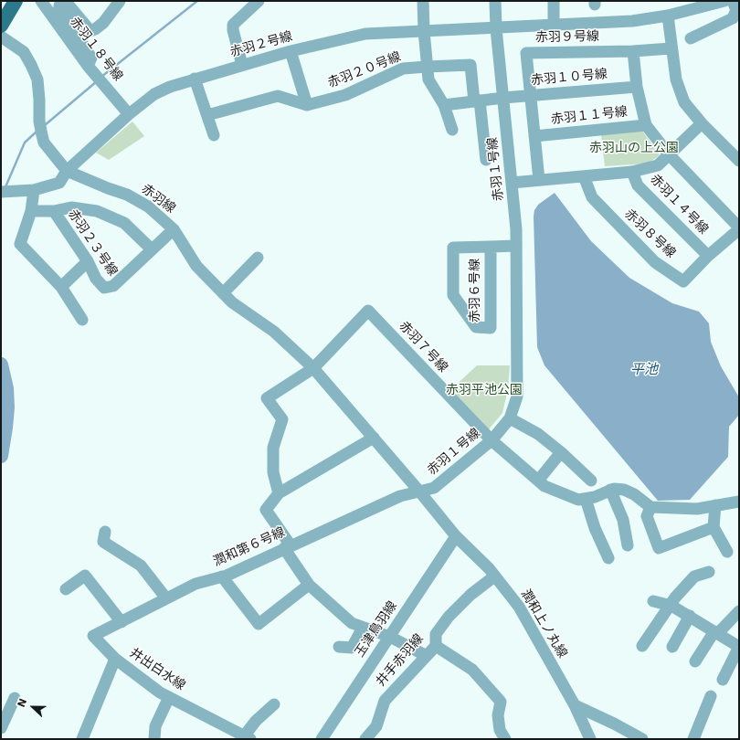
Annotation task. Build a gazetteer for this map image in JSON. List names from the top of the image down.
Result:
{
  "streets": {
    "street": [
      "赤羽９号線",
      "赤羽２号線",
      "赤羽１８号線",
      "赤羽２０号線",
      "赤羽１０号線",
      "赤羽１１号線",
      "赤羽１号線",
      "赤羽線",
      "赤羽１４号線",
      "赤羽８号線",
      "赤羽２３号線",
      "赤羽６号線",
      "赤羽７号線",
      "潤和第６号線",
      "潤和上ノ丸線",
      "玉津鳥羽線",
      "井手赤羽線",
      "井出白水線"
    ]
  },
  "crossings": [
    ["赤羽９号線", "赤羽１０号線"],
    ["赤羽９号線", "赤羽１１号線"],
    ["赤羽２号線", "赤羽１８号線"],
    ["赤羽２号線", "赤羽１号線"],
    ["赤羽２号線", "赤羽線"],
    ["赤羽２０号線", "赤羽１０号線"],
    ["赤羽１０号線", "赤羽１号線"],
    ["赤羽１号線", "赤羽６号線"],
    ["赤羽１号線", "赤羽７号線"],
    ["赤羽１号線", "潤和第６号線"],
    ["赤羽１号線", "潤和上ノ丸線"],
    ["赤羽線", "赤羽２３号線"],
    ["赤羽線", "赤羽７号線"],
    ["赤羽線", "潤和上ノ丸線"],
    ["赤羽１４号線", "赤羽８号線"],
    ["潤和第６号線", "潤和上ノ丸線"],
    ["潤和第６号線", "井出白水線"],
    ["潤和上ノ丸線", "玉津鳥羽線"],
    ["潤和上ノ丸線", "井手赤羽線"]
  ],
  "water": ["平池"],
  "parks": ["赤羽山の上公園", "赤羽平池公園"],
  "north": "left"
}
